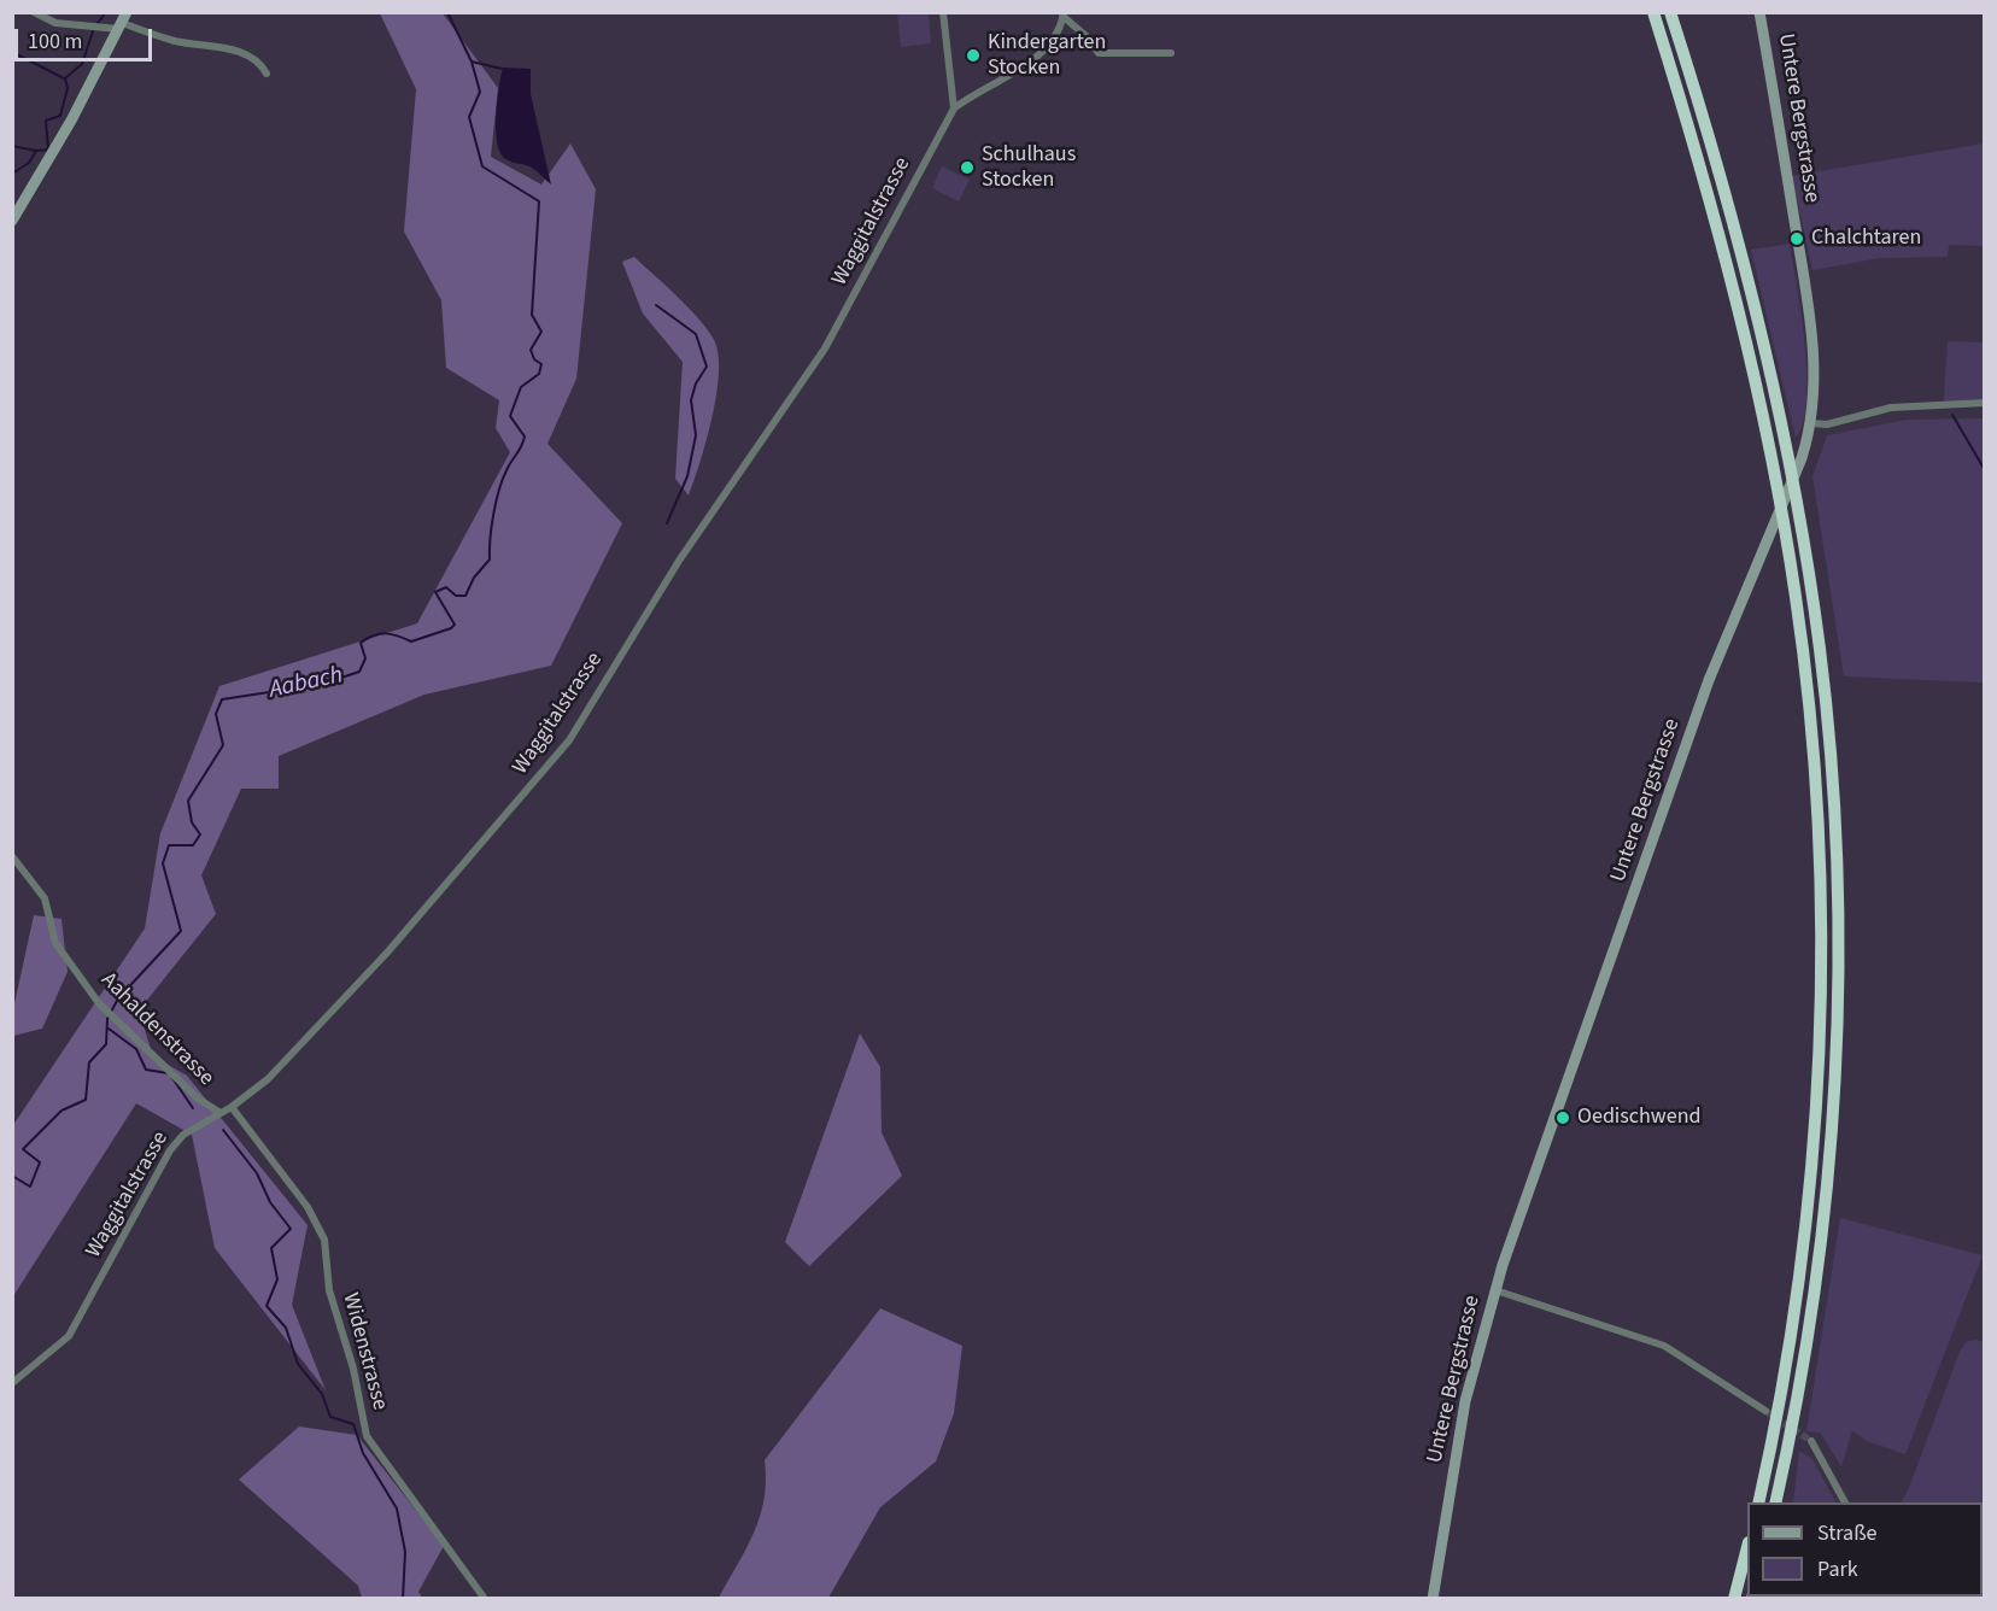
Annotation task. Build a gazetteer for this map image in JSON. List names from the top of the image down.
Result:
{
  "streets": {
    "main road": ["Untere Bergstrasse"],
    "street": ["Waggitalstrasse", "Aahaldenstrasse", "Widenstrasse"]
  },
  "crossings": [
    ["Waggitalstrasse", "Aahaldenstrasse"],
    ["Waggitalstrasse", "Widenstrasse"]
  ],
  "water": ["Aabach"],
  "places": [
    "Kindergarten Stocken",
    "Schulhaus Stocken",
    "Chalchtaren",
    "Oedischwend"
  ],
  "legend": ["Straße", "Park"],
  "scale_bar": "100 m"
}
